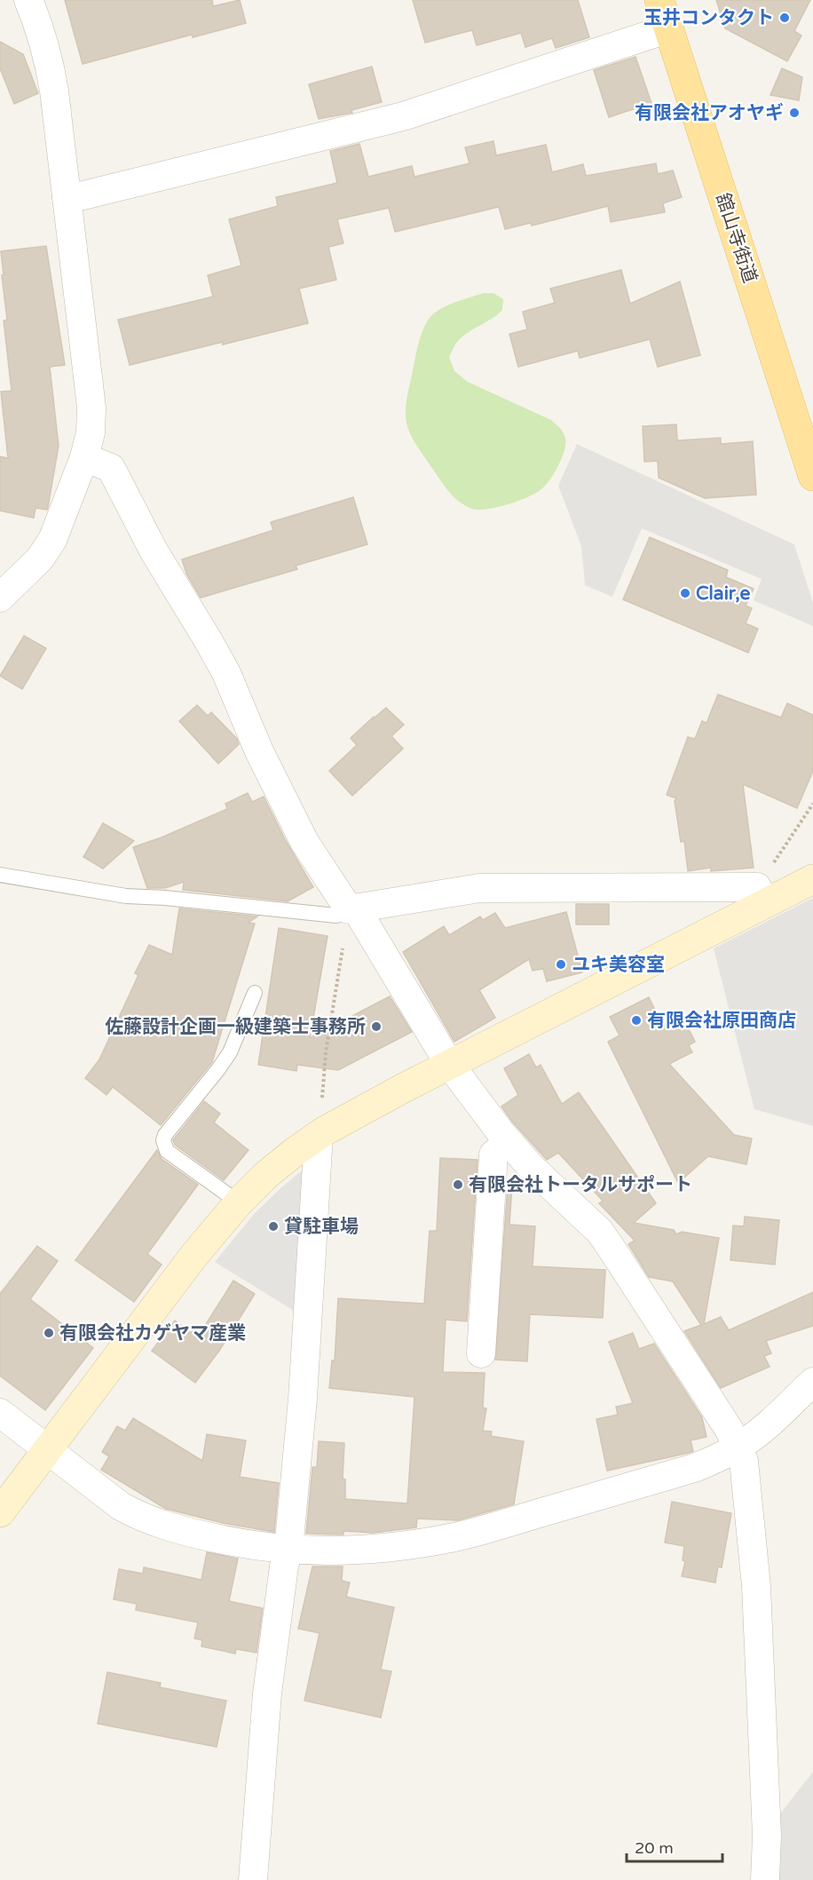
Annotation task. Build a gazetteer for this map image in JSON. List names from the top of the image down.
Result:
{
  "streets": {
    "main road": ["舘山寺街道"]
  },
  "places": [
    "玉井コンタクト",
    "有限会社アオヤギ",
    "Clair,e",
    "ユキ美容室",
    "有限会社原田商店",
    "佐藤設計企画一級建築士事務所",
    "有限会社トータルサポート",
    "貸駐車場",
    "有限会社カゲヤマ産業"
  ],
  "scale_bar": "20 m"
}
